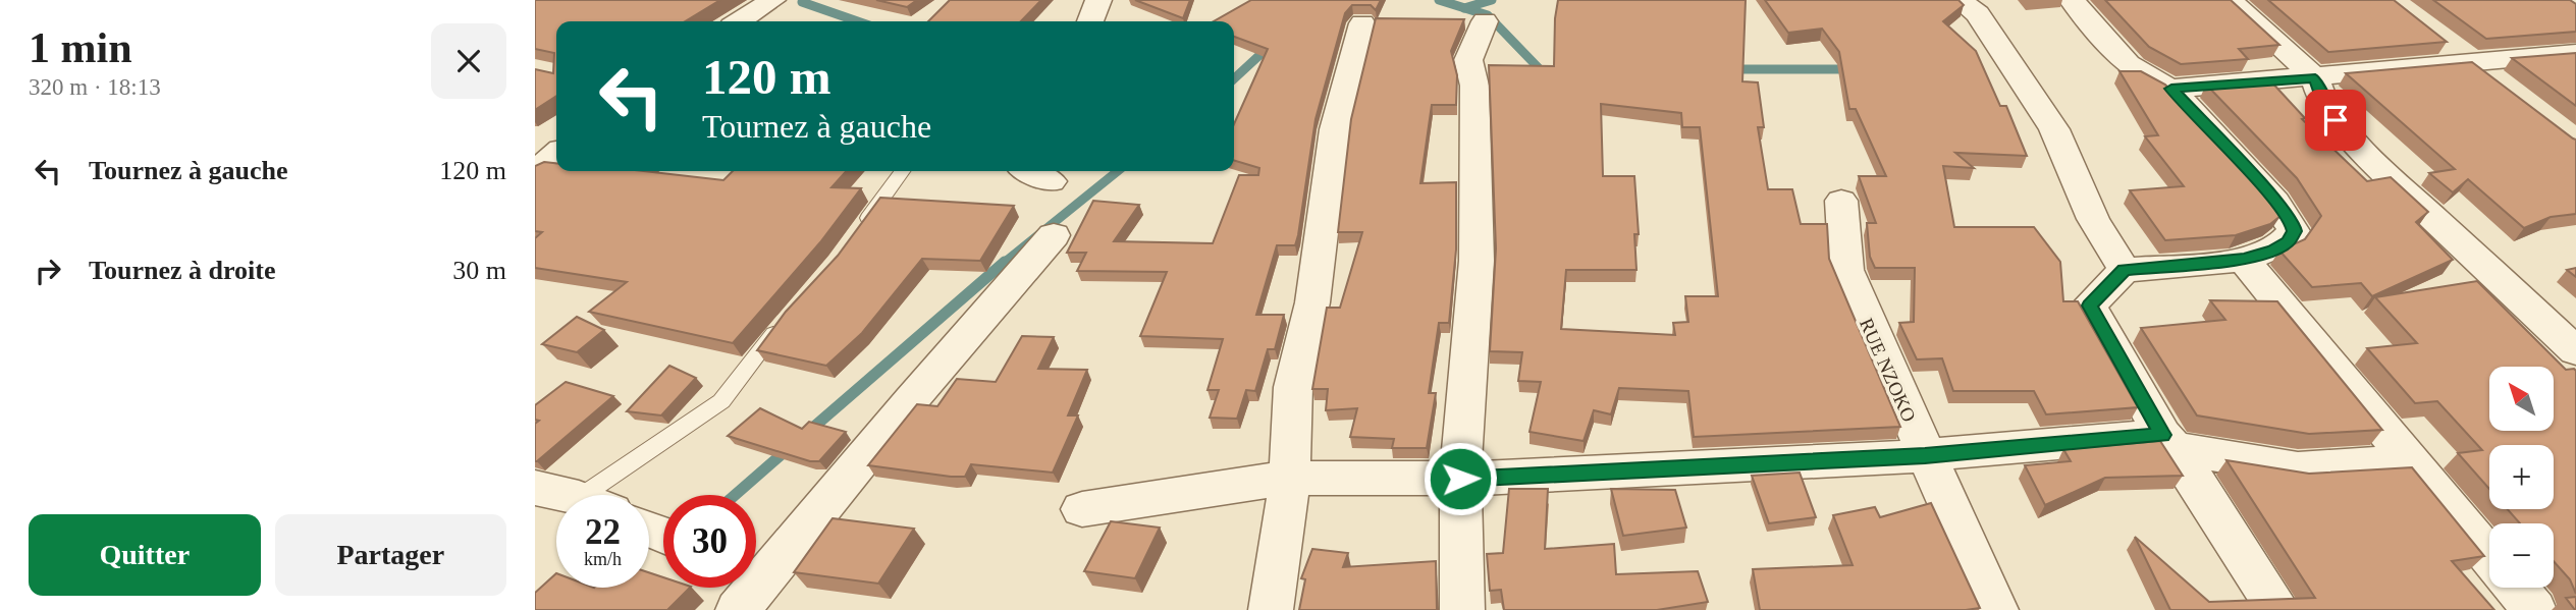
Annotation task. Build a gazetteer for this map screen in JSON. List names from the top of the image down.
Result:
{
  "streets": {
    "street": ["RUE NZOKO"]
  },
  "north": "top left",
  "page": {
    "heading": ["1 min", "320 m · 18:13"],
    "turn": ["120 m", "Tournez à gauche"],
    "list": [
      {
        "name": "Tournez à gauche",
        "value": "120 m"
      },
      {
        "name": "Tournez à droite",
        "value": "30 m"
      }
    ],
    "map_buttons": ["+", "−"],
    "speed": "22 km/h",
    "limit": "30",
    "buttons": ["Quitter", "Partager"]
  }
}
